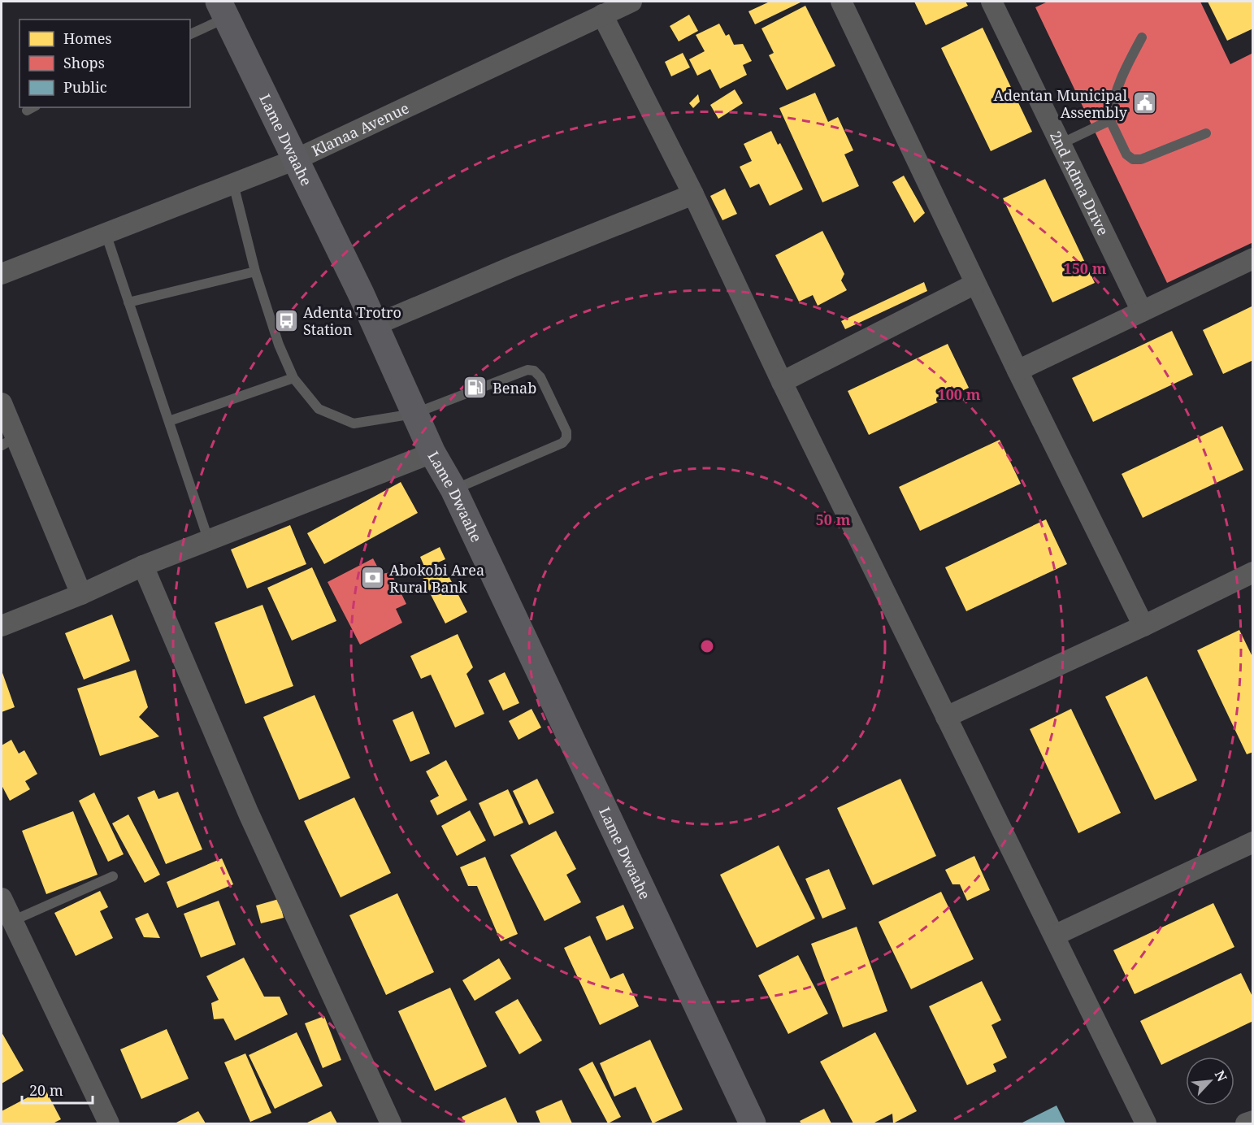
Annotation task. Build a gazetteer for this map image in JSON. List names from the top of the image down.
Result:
{
  "streets": {
    "street": ["Klanaa Avenue", "Lame Dwaahe", "2nd Adma Drive"]
  },
  "crossings": [
    ["Klanaa Avenue", "Lame Dwaahe"]
  ],
  "places": {
    "public building": ["Adentan Municipal Assembly"],
    "bus stop": ["Adenta Trotro Station"],
    "fuel station": ["Benab"],
    "bank": ["Abokobi Area Rural Bank"]
  },
  "legend": ["Homes", "Shops", "Public"],
  "scale_bar": "20 m",
  "north": "top right",
  "rings": ["150 m", "100 m", "50 m"]
}
